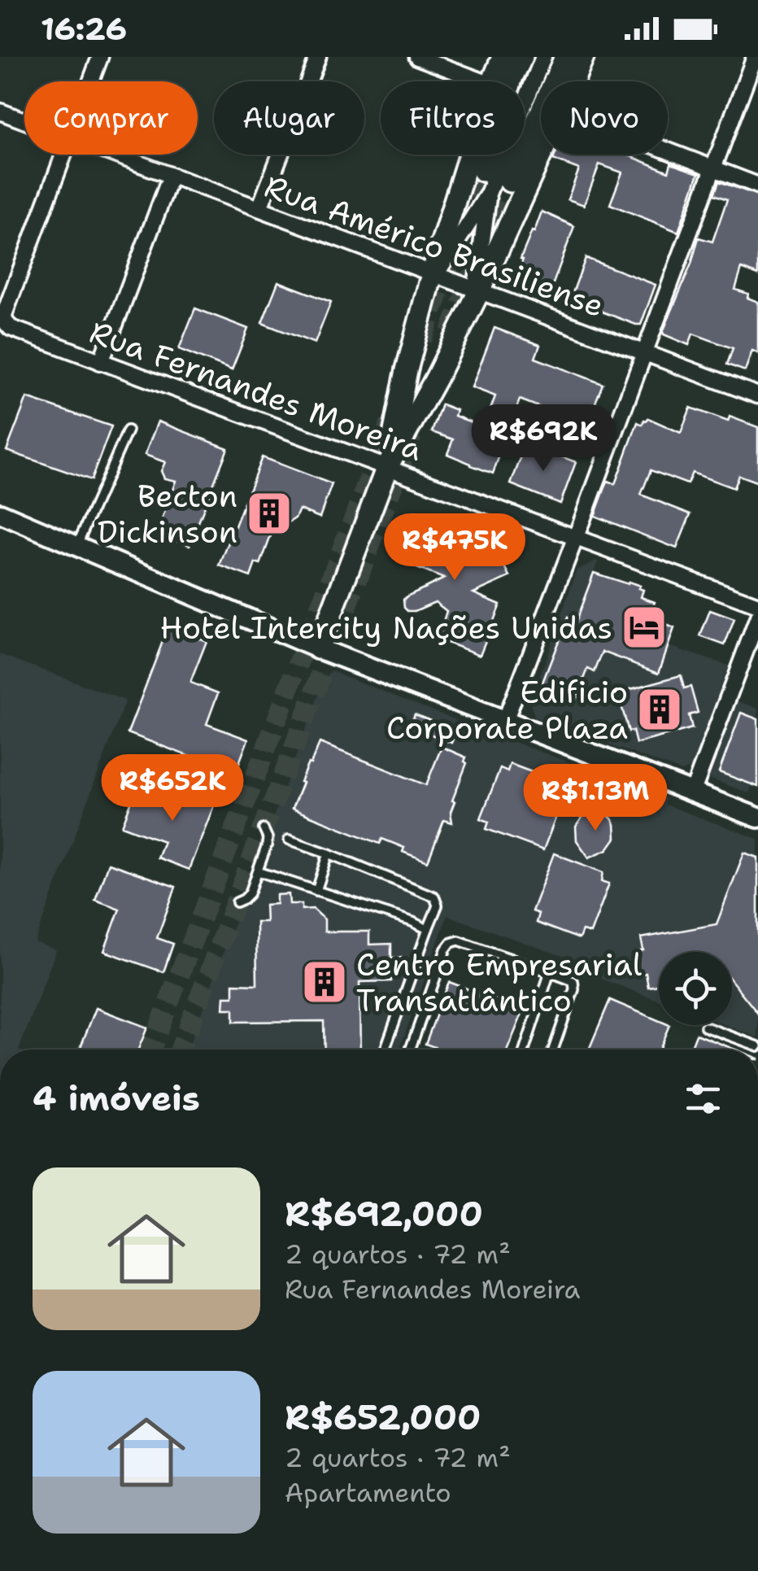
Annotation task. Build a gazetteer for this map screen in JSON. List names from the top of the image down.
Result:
{
  "streets": {
    "street": ["Rua Américo Brasiliense", "Rua Fernandes Moreira"]
  },
  "places": {
    "building": ["Becton Dickinson", "Edificio Corporate Plaza", "Centro Empresarial Transatlântico"],
    "hotel": ["Hotel Intercity Nações Unidas"]
  },
  "page": {
    "status": "16:26",
    "chip": [
      "Comprar",
      "Alugar",
      "Filtros",
      "Novo"
    ],
    "price": [
      "R$692K",
      "R$475K",
      "R$652K",
      "R$1.13M"
    ],
    "heading": "4 imóveis",
    "list": [
      {
        "name": "R$692,000",
        "note": "2 quartos · 72 m² · Rua Fernandes Moreira"
      },
      {
        "name": "R$652,000",
        "note": "2 quartos · 72 m² · Apartamento"
      }
    ]
  }
}
